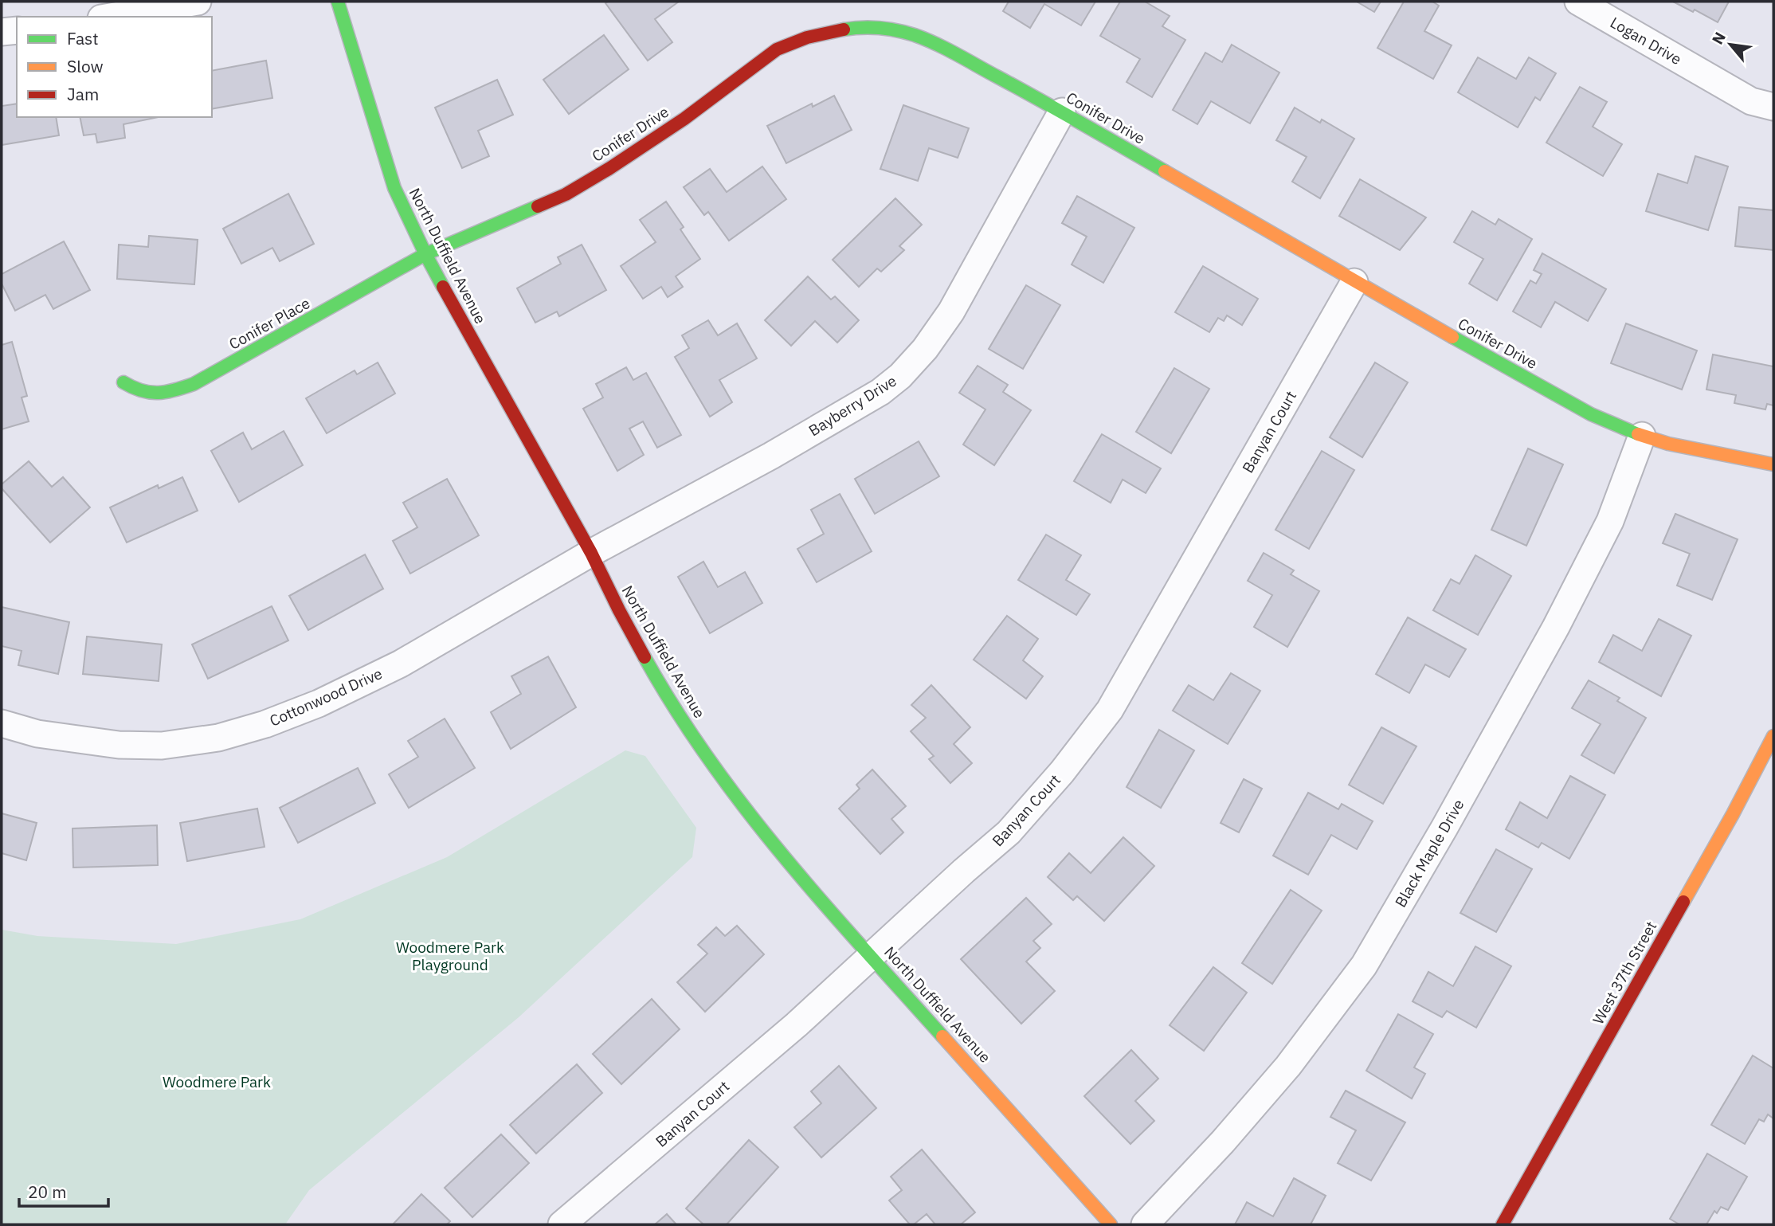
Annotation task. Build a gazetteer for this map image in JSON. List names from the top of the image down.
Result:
{
  "streets": {
    "street": [
      "Logan Drive",
      "Conifer Drive",
      "North Duffield Avenue",
      "Conifer Place",
      "Bayberry Drive",
      "Banyan Court",
      "Cottonwood Drive",
      "Black Maple Drive",
      "West 37th Street"
    ]
  },
  "crossings": [
    ["Conifer Drive", "North Duffield Avenue"],
    ["Conifer Drive", "Conifer Place"],
    ["Conifer Drive", "Bayberry Drive"],
    ["Conifer Drive", "Banyan Court"],
    ["Conifer Drive", "Black Maple Drive"],
    ["North Duffield Avenue", "Conifer Place"],
    ["North Duffield Avenue", "Bayberry Drive"],
    ["North Duffield Avenue", "Banyan Court"],
    ["North Duffield Avenue", "Cottonwood Drive"],
    ["Bayberry Drive", "Cottonwood Drive"]
  ],
  "parks": ["Woodmere Park Playground", "Woodmere Park"],
  "legend": ["Fast", "Slow", "Jam"],
  "scale_bar": "20 m",
  "north": "top left"
}
